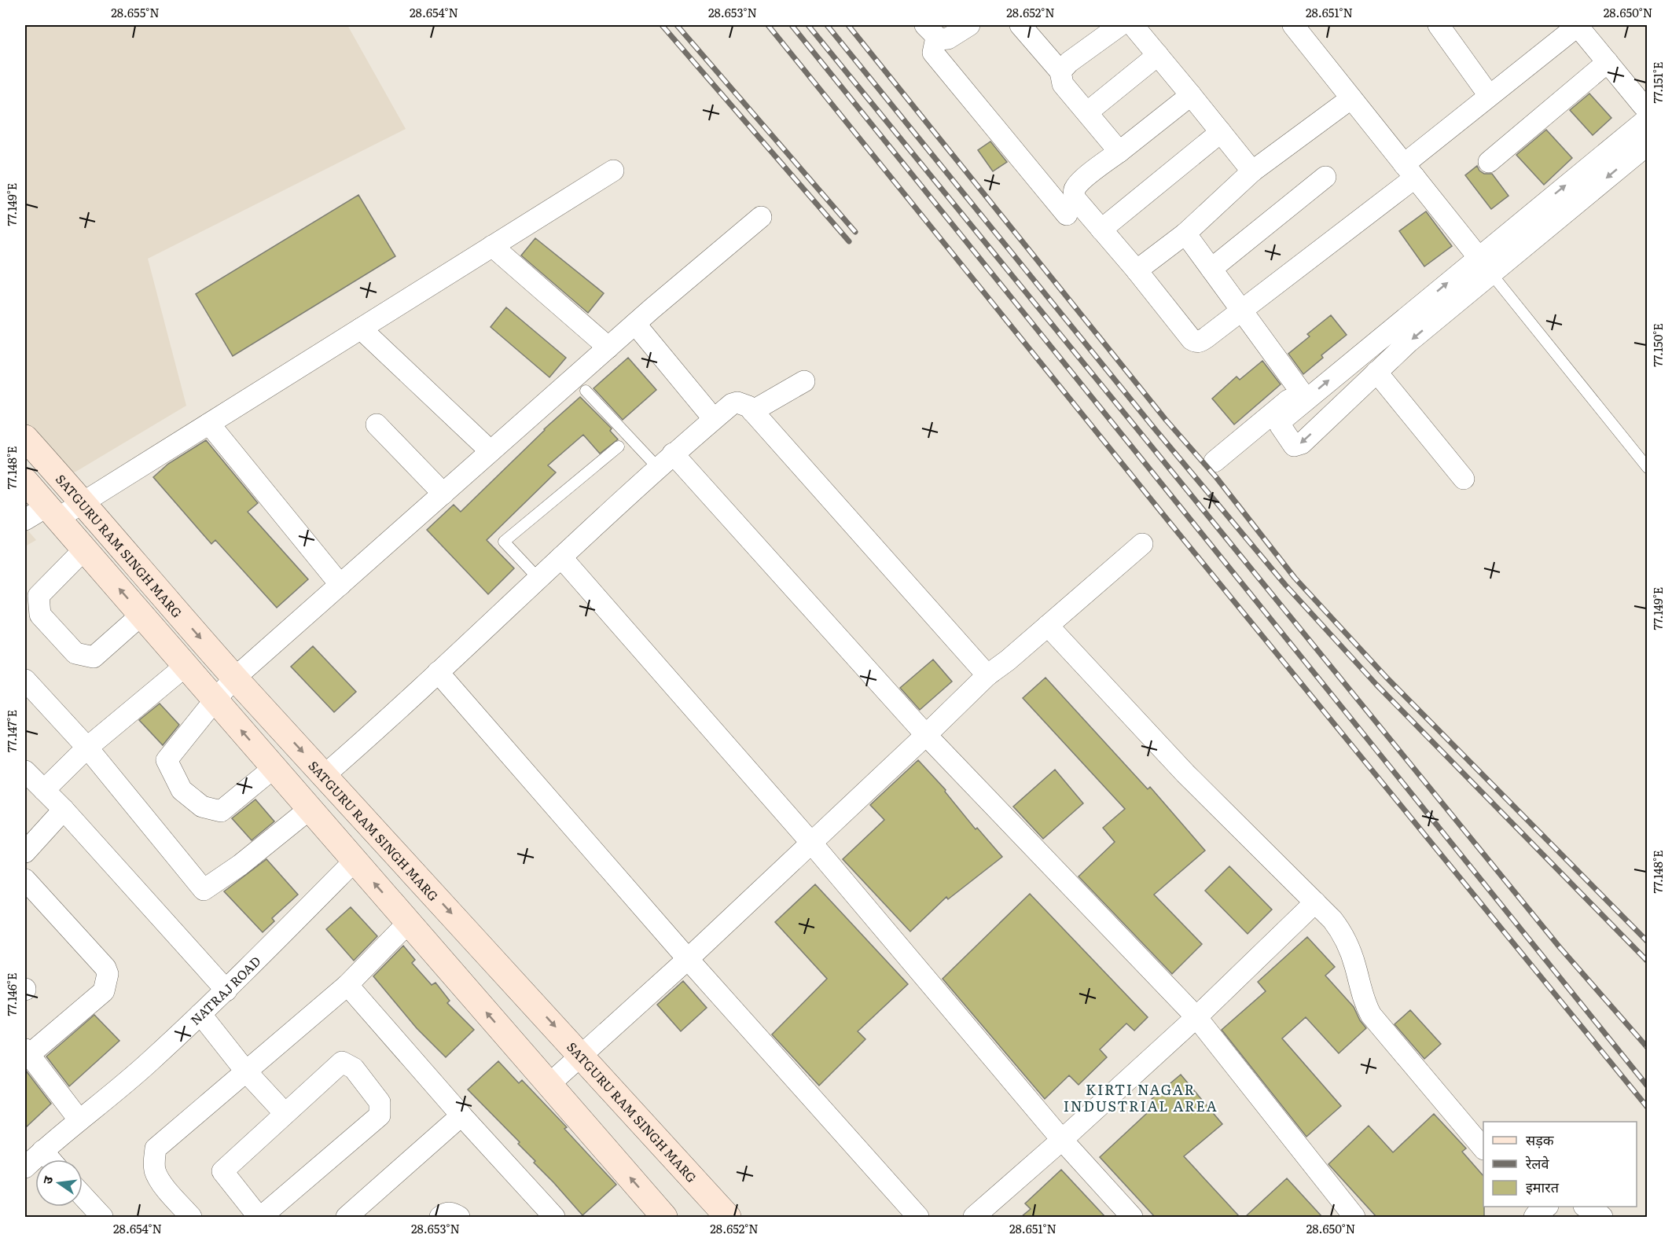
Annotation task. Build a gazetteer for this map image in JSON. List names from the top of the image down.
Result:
{
  "streets": {
    "main road": ["SATGURU RAM SINGH MARG"],
    "street": ["NATRAJ ROAD"]
  },
  "districts": ["KIRTI NAGAR INDUSTRIAL AREA"],
  "legend": ["सड़क", "रेलवे", "इमारत"],
  "north": "left",
  "coordinates": [
    "28.655°N",
    "28.654°N",
    "28.653°N",
    "28.652°N",
    "28.651°N",
    "28.650°N",
    "77.151°E",
    "77.149°E",
    "77.150°E",
    "77.148°E",
    "77.147°E",
    "77.146°E"
  ]
}
